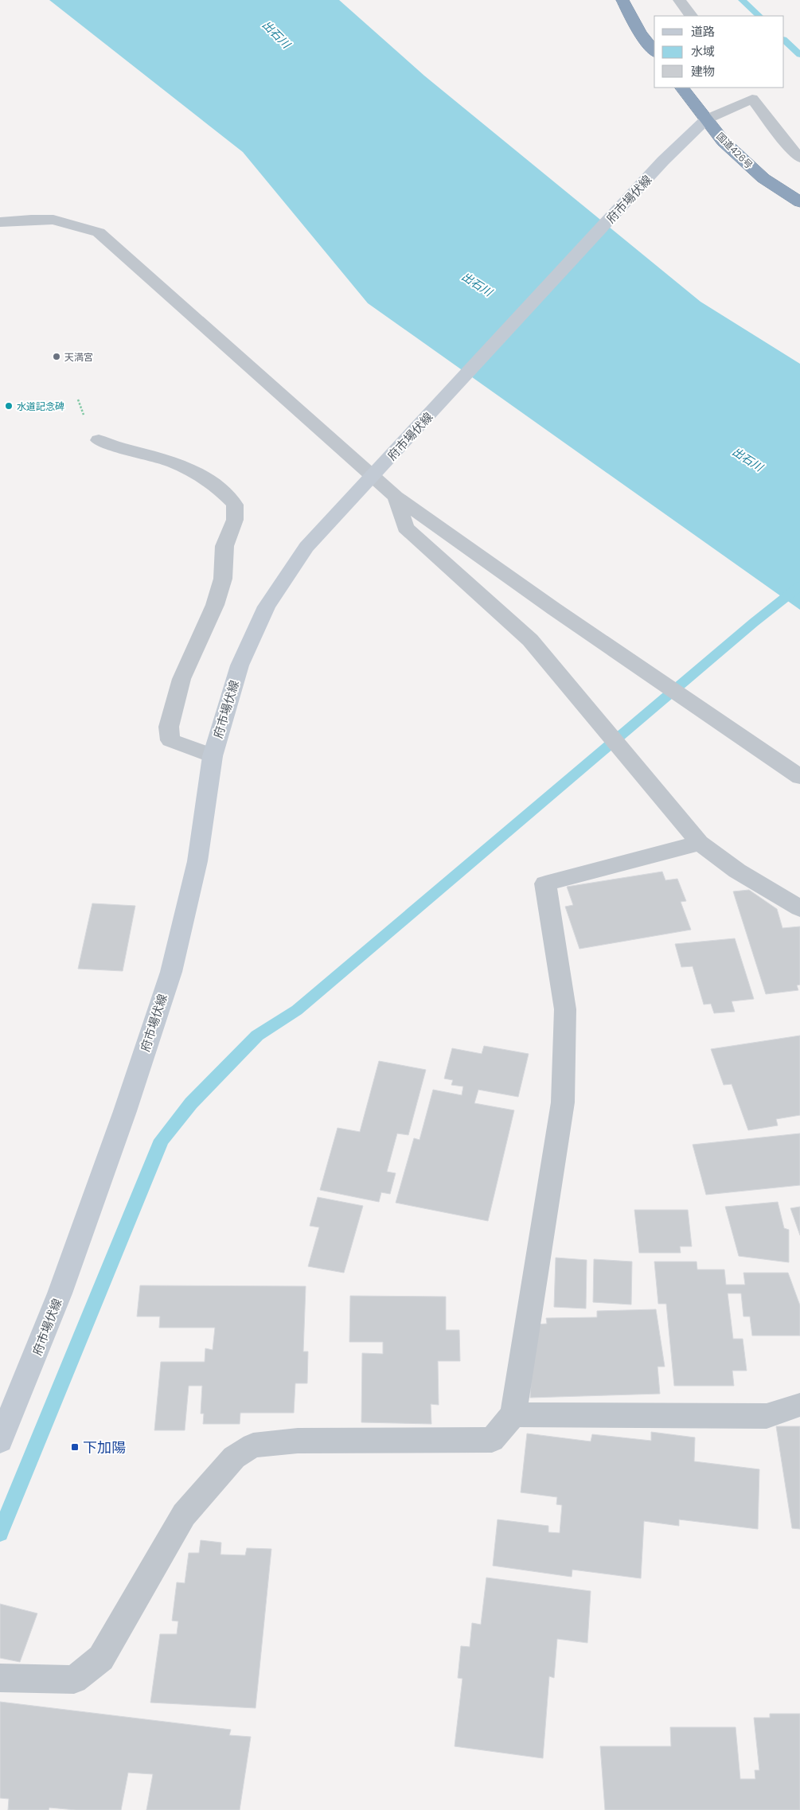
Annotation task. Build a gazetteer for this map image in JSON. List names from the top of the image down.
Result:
{
  "streets": {
    "highway": ["国道426号"],
    "main road": ["府市場伏線"]
  },
  "crossings": [
    ["国道426号", "府市場伏線"]
  ],
  "water": ["出石川"],
  "places": {
    "other": ["天満宮", "水道記念碑"],
    "transit": ["下加陽"]
  },
  "legend": ["道路", "水域", "建物"]
}
